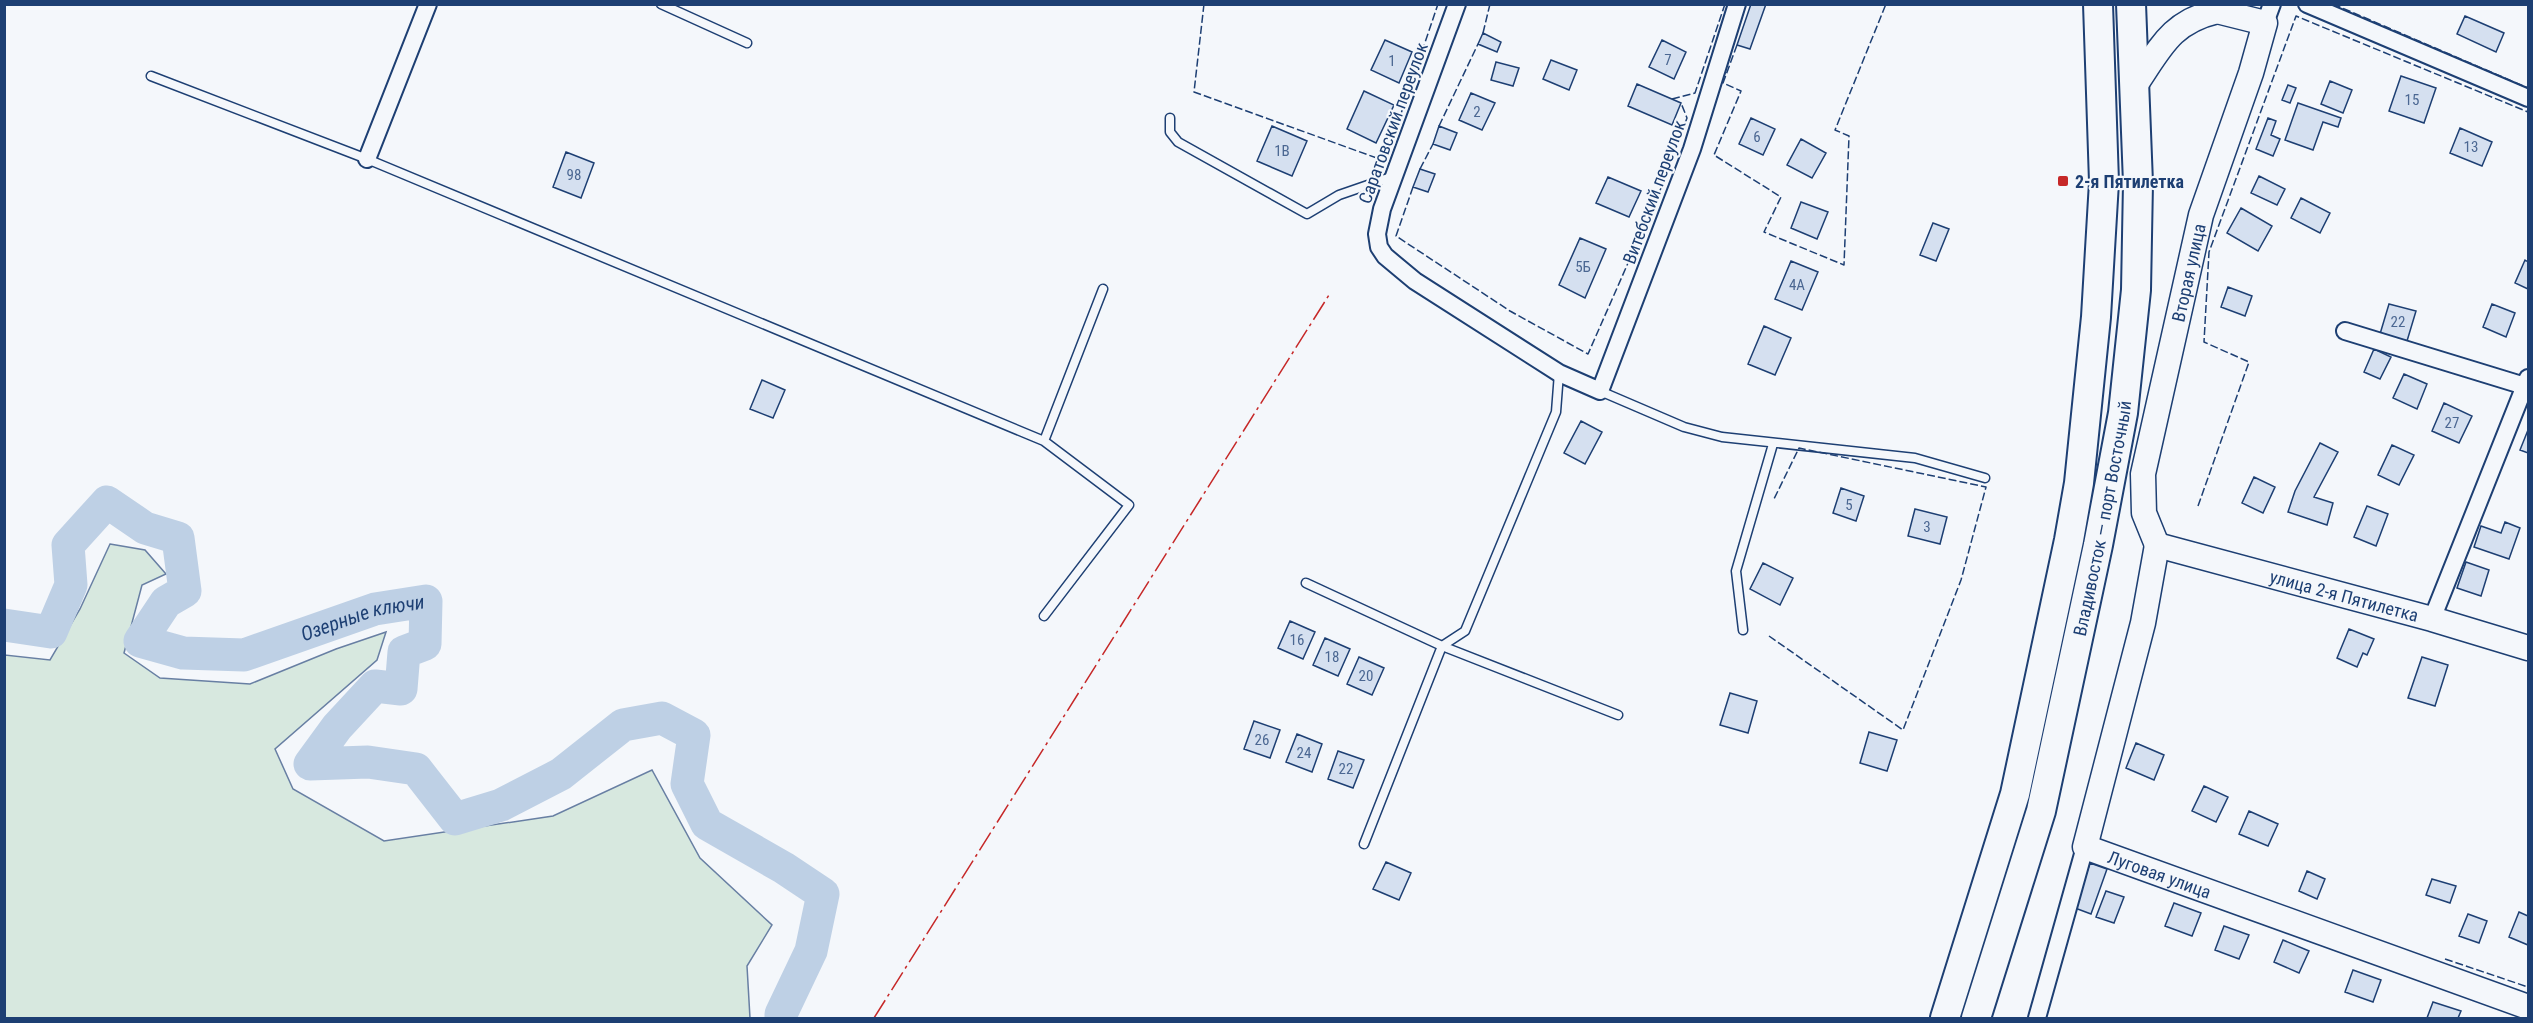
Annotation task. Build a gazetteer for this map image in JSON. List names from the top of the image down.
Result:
{
  "streets": {
    "highway": ["Владивосток — порт Восточный"],
    "main road": ["Вторая улица", "улица 2-я Пятилетка", "Луговая улица"],
    "street": ["Саратовский переулок", "Витебский переулок"]
  },
  "crossings": [
    ["Вторая улица", "улица 2-я Пятилетка"],
    ["Вторая улица", "Луговая улица"],
    ["улица 2-я Пятилетка", "Луговая улица"]
  ],
  "water": ["Озерные ключи"],
  "places": {
    "transit": ["2-я Пятилетка"]
  },
  "house_numbers": [
    "7",
    "1",
    "15",
    "2",
    "6",
    "13",
    "1В",
    "98",
    "5Б",
    "4А",
    "22",
    "27",
    "5",
    "3",
    "16",
    "18",
    "20",
    "26",
    "24",
    "22"
  ]
}
